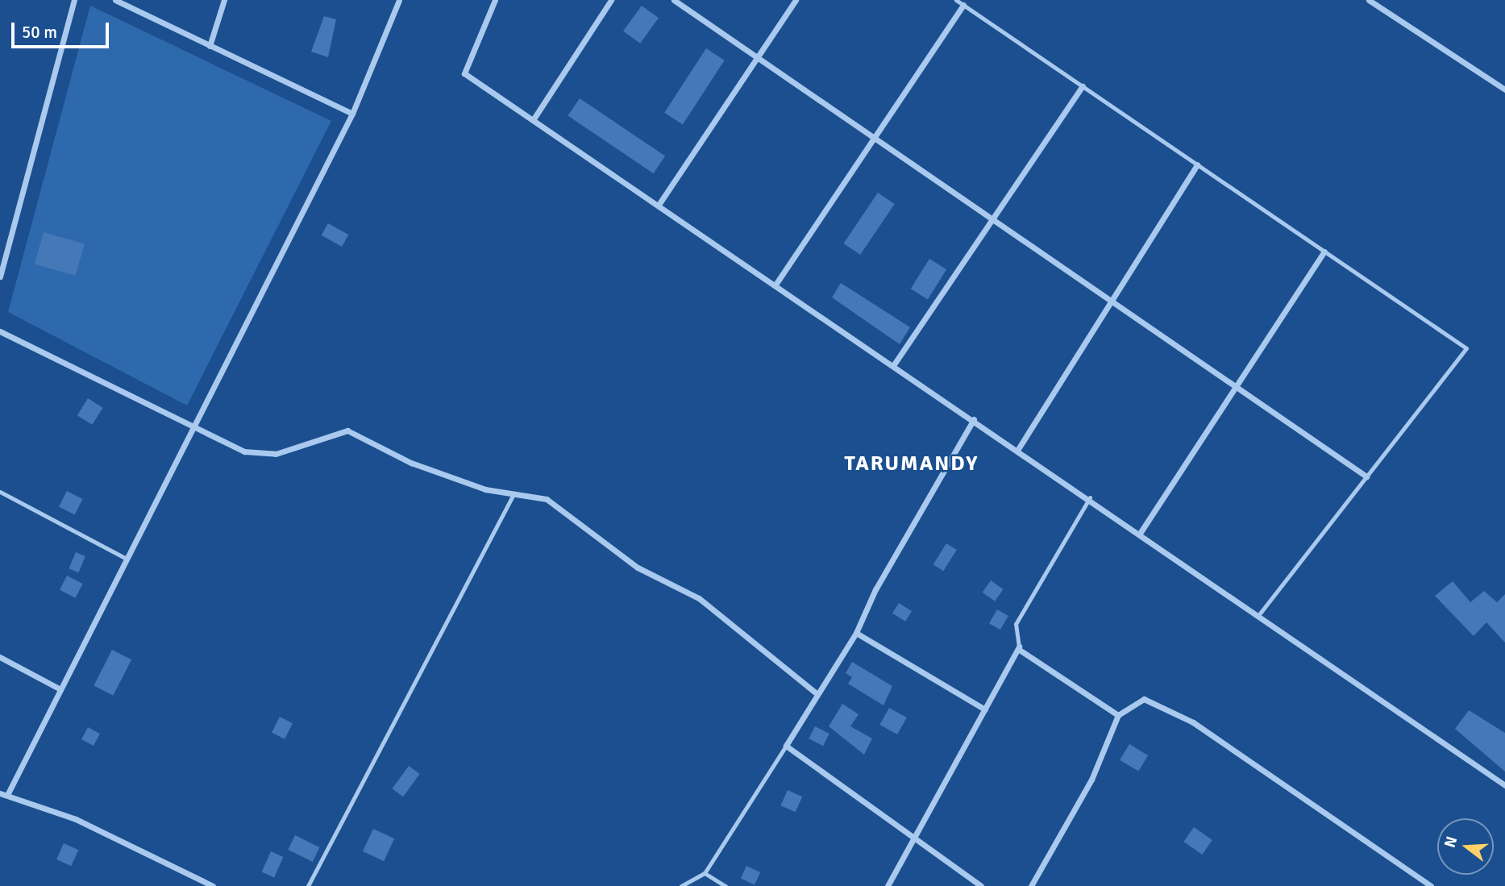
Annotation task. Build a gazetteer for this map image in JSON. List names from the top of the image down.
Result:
{
  "districts": ["TARUMANDY"],
  "scale_bar": "50 m",
  "north": "left"
}
